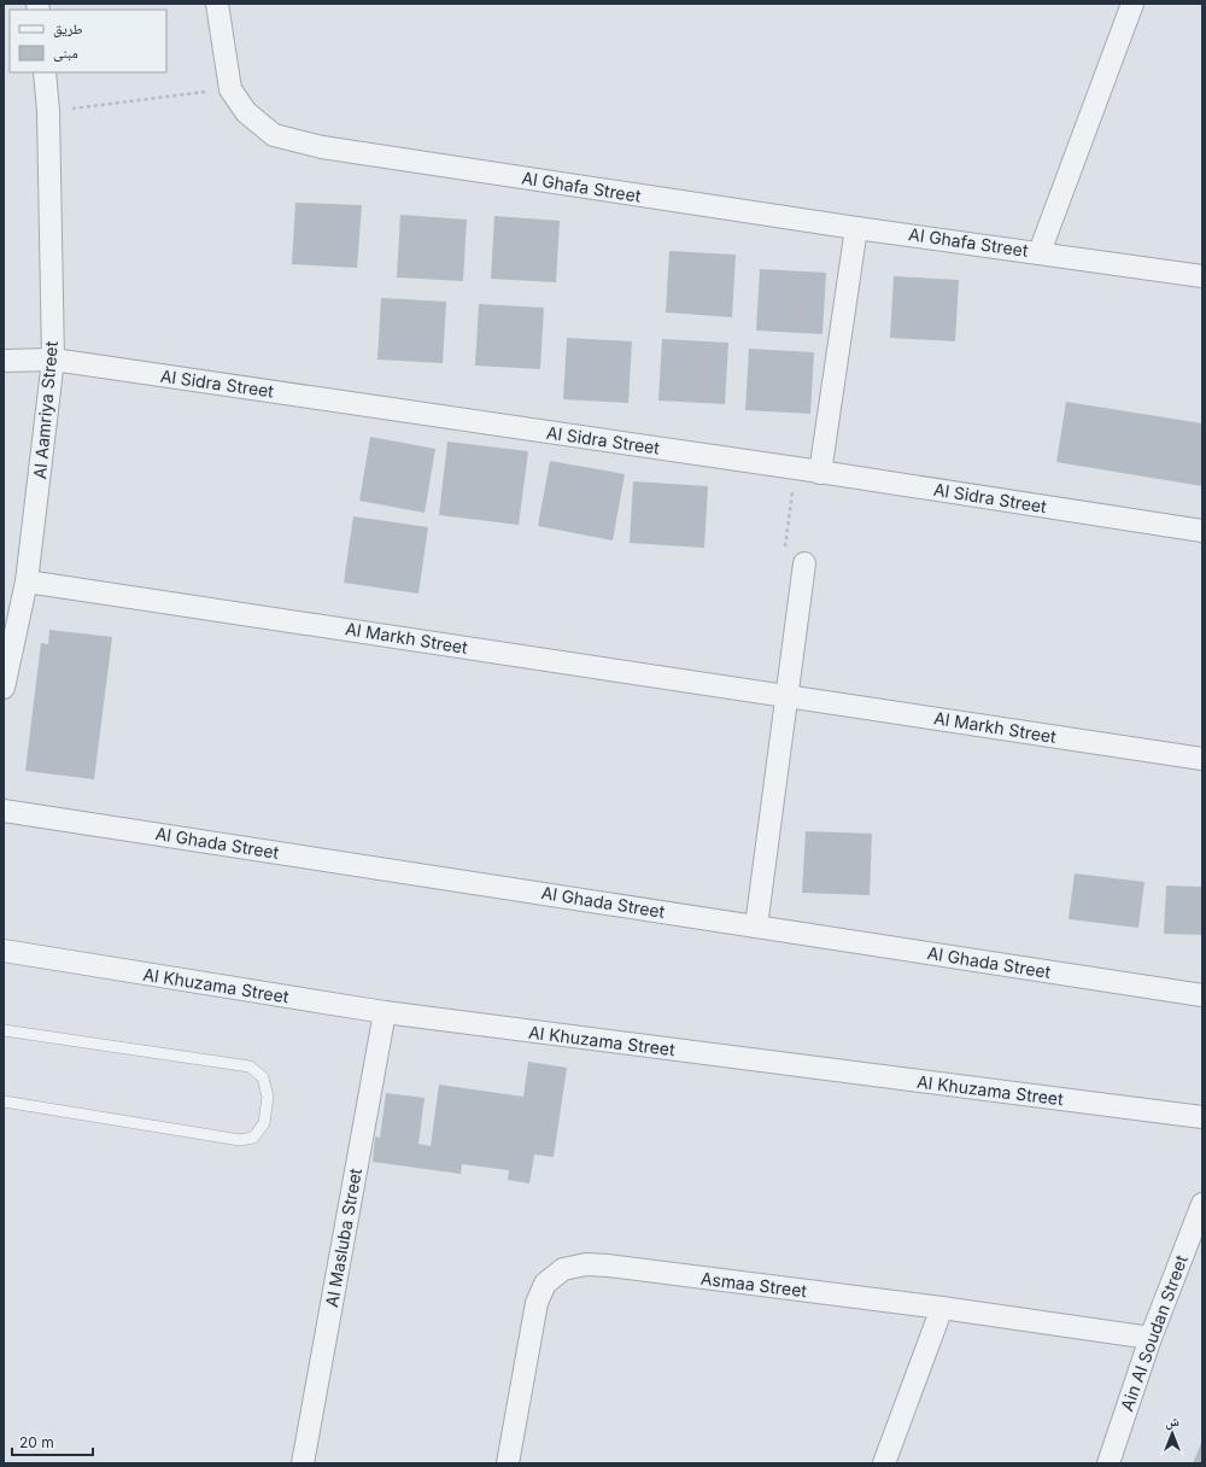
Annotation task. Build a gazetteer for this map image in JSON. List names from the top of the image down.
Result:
{
  "streets": {
    "street": [
      "Al Ghafa Street",
      "Al Sidra Street",
      "Al Aamriya Street",
      "Al Markh Street",
      "Al Ghada Street",
      "Al Khuzama Street",
      "Al Masluba Street",
      "Asmaa Street",
      "Ain Al Soudan Street"
    ]
  },
  "crossings": [
    ["Al Sidra Street", "Al Aamriya Street"],
    ["Al Aamriya Street", "Al Markh Street"],
    ["Al Khuzama Street", "Al Masluba Street"],
    ["Asmaa Street", "Ain Al Soudan Street"]
  ],
  "legend": ["طريق", "مبنى"],
  "scale_bar": "20 m",
  "north": "top"
}
